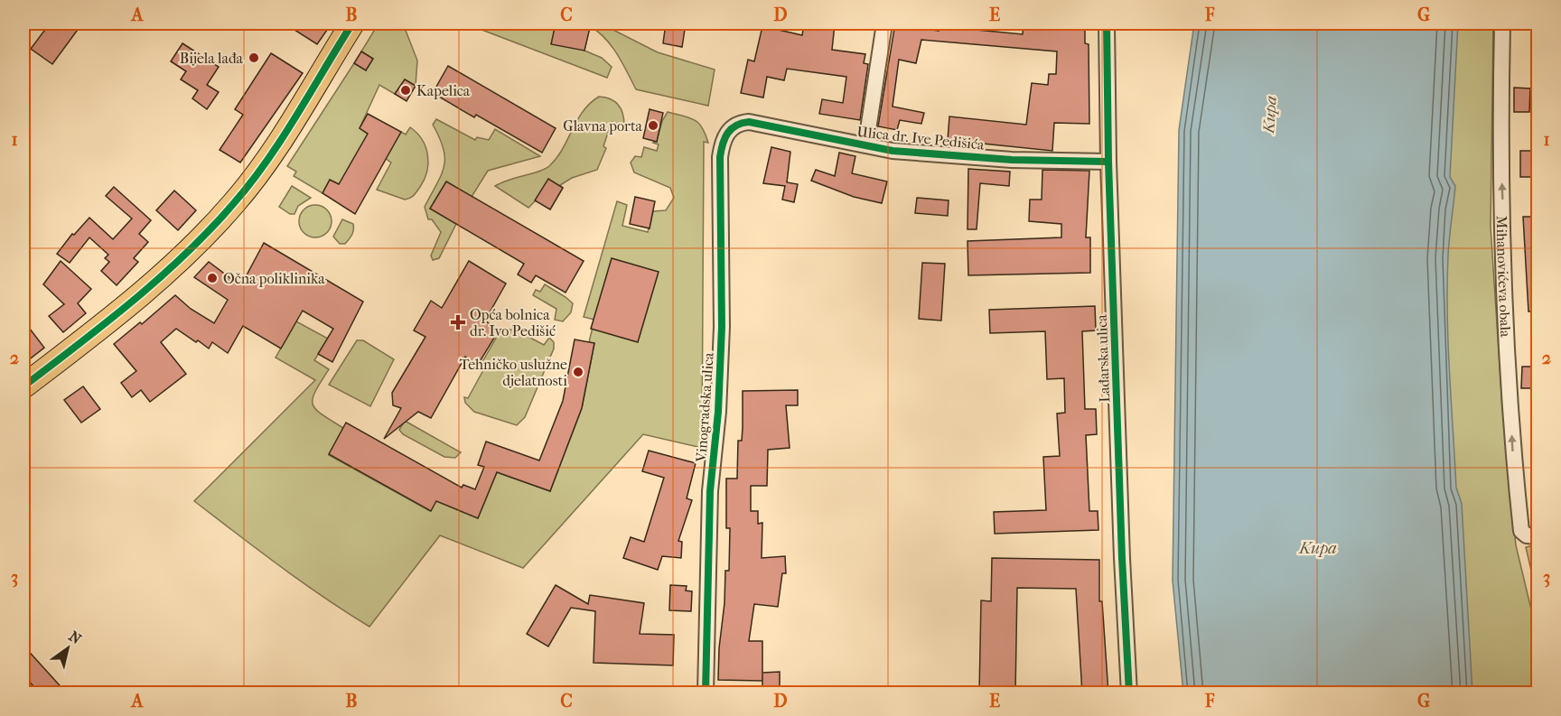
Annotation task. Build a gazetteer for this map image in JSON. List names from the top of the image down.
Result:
{
  "streets": {
    "street": [
      "Ulica dr. Ive Pedišića",
      "Mihanovićeva obala",
      "Lađarska ulica",
      "Vinogradska ulica"
    ]
  },
  "crossings": [
    ["Ulica dr. Ive Pedišića", "Lađarska ulica"],
    ["Ulica dr. Ive Pedišića", "Vinogradska ulica"]
  ],
  "one_way": ["Mihanovićeva obala"],
  "water": ["Kupa"],
  "places": {
    "other": [
      "Bijela lađa",
      "Kapelica",
      "Glavna porta",
      "Očna poliklinika",
      "Tehničko uslužne djelatnosti"
    ],
    "health": ["Opća bolnica dr. Ivo Pedišić"]
  },
  "north": "top right",
  "grid": {
    "columns": [
      "A",
      "B",
      "C",
      "D",
      "E",
      "F",
      "G"
    ],
    "rows": ["1", "2", "3"]
  }
}
